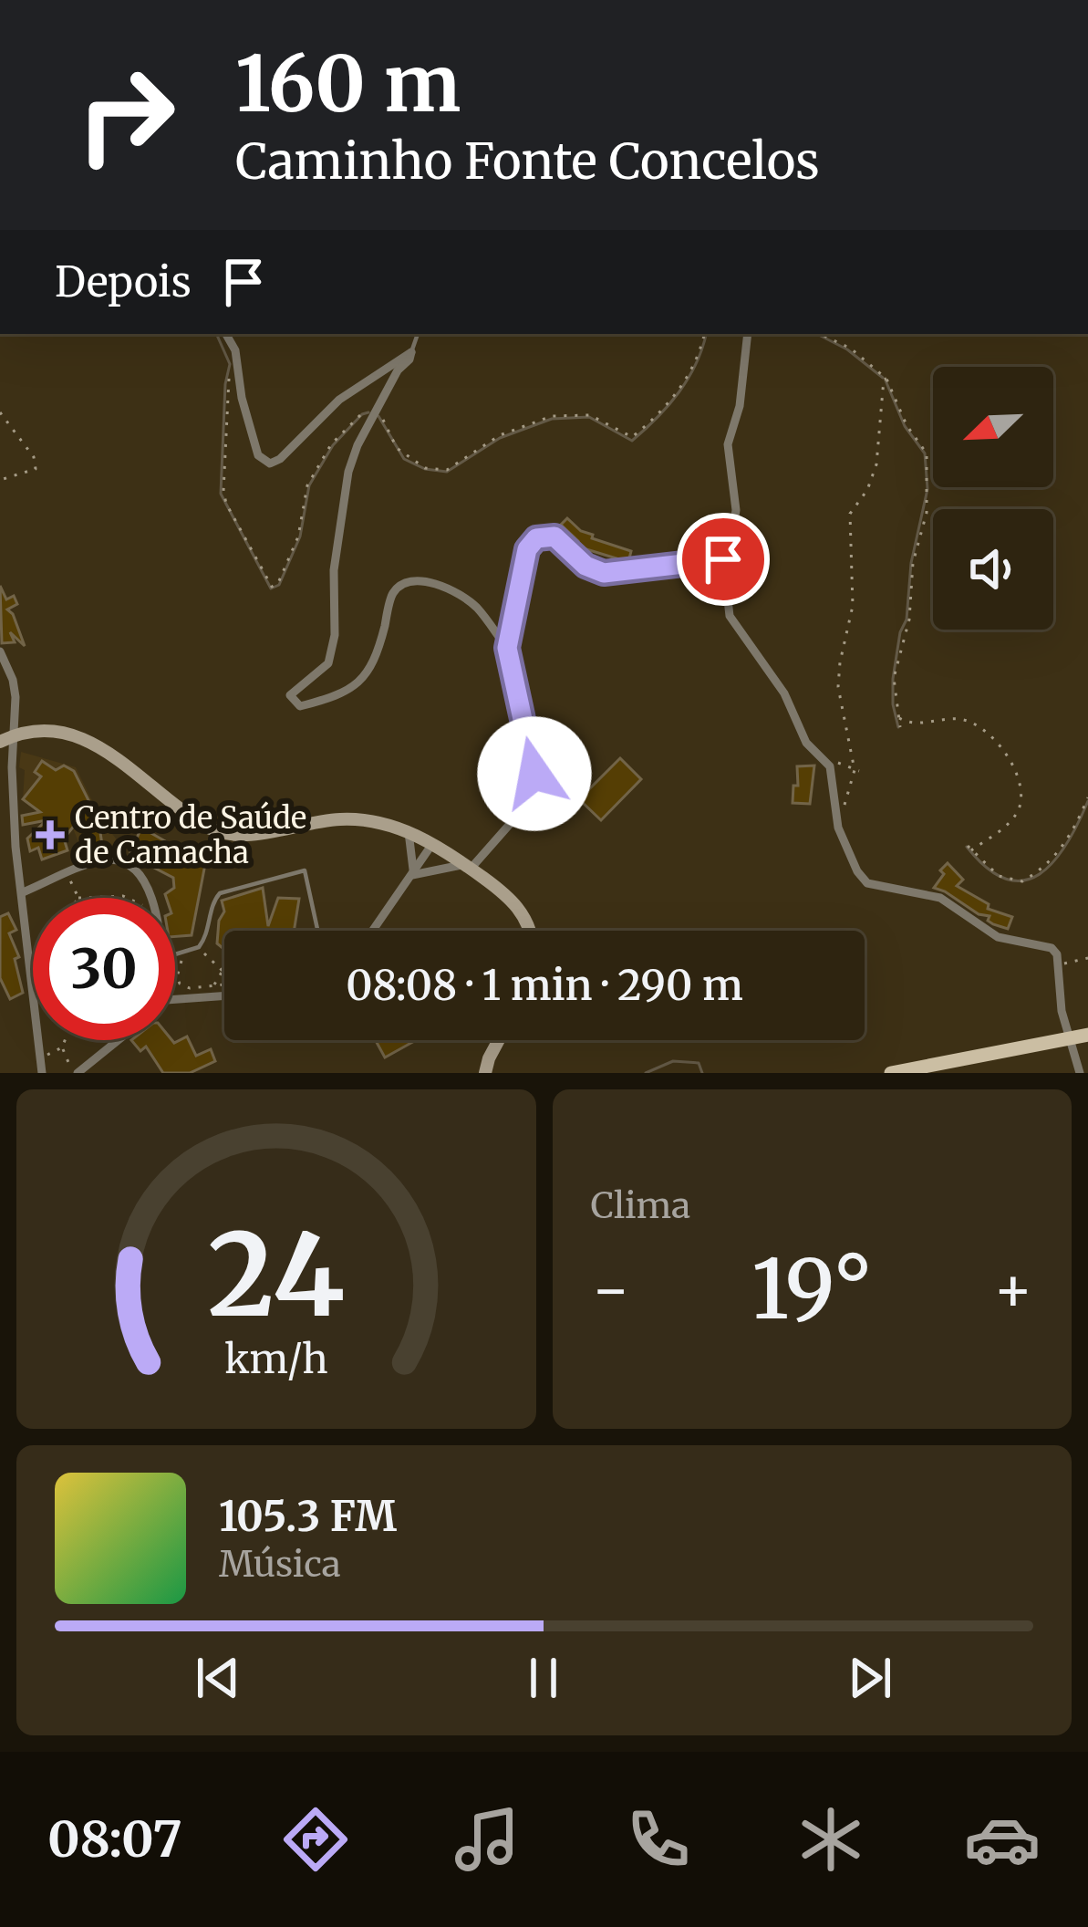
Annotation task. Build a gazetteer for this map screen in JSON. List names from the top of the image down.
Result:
{
  "places": {
    "health": ["Centro de Saúde de Camacha"]
  },
  "north": "bottom left",
  "page": {
    "turn": ["160 m", "Caminho Fonte Concelos"],
    "then": "Depois",
    "limit": "30",
    "trip": "08:08 · 1 min · 290 m",
    "tile": "Clima",
    "heat": ["−", "19°", "+"],
    "song": ["105.3 FM", "Música"],
    "tabs": "08:07",
    "gauge": ["24", "km/h"]
  }
}
